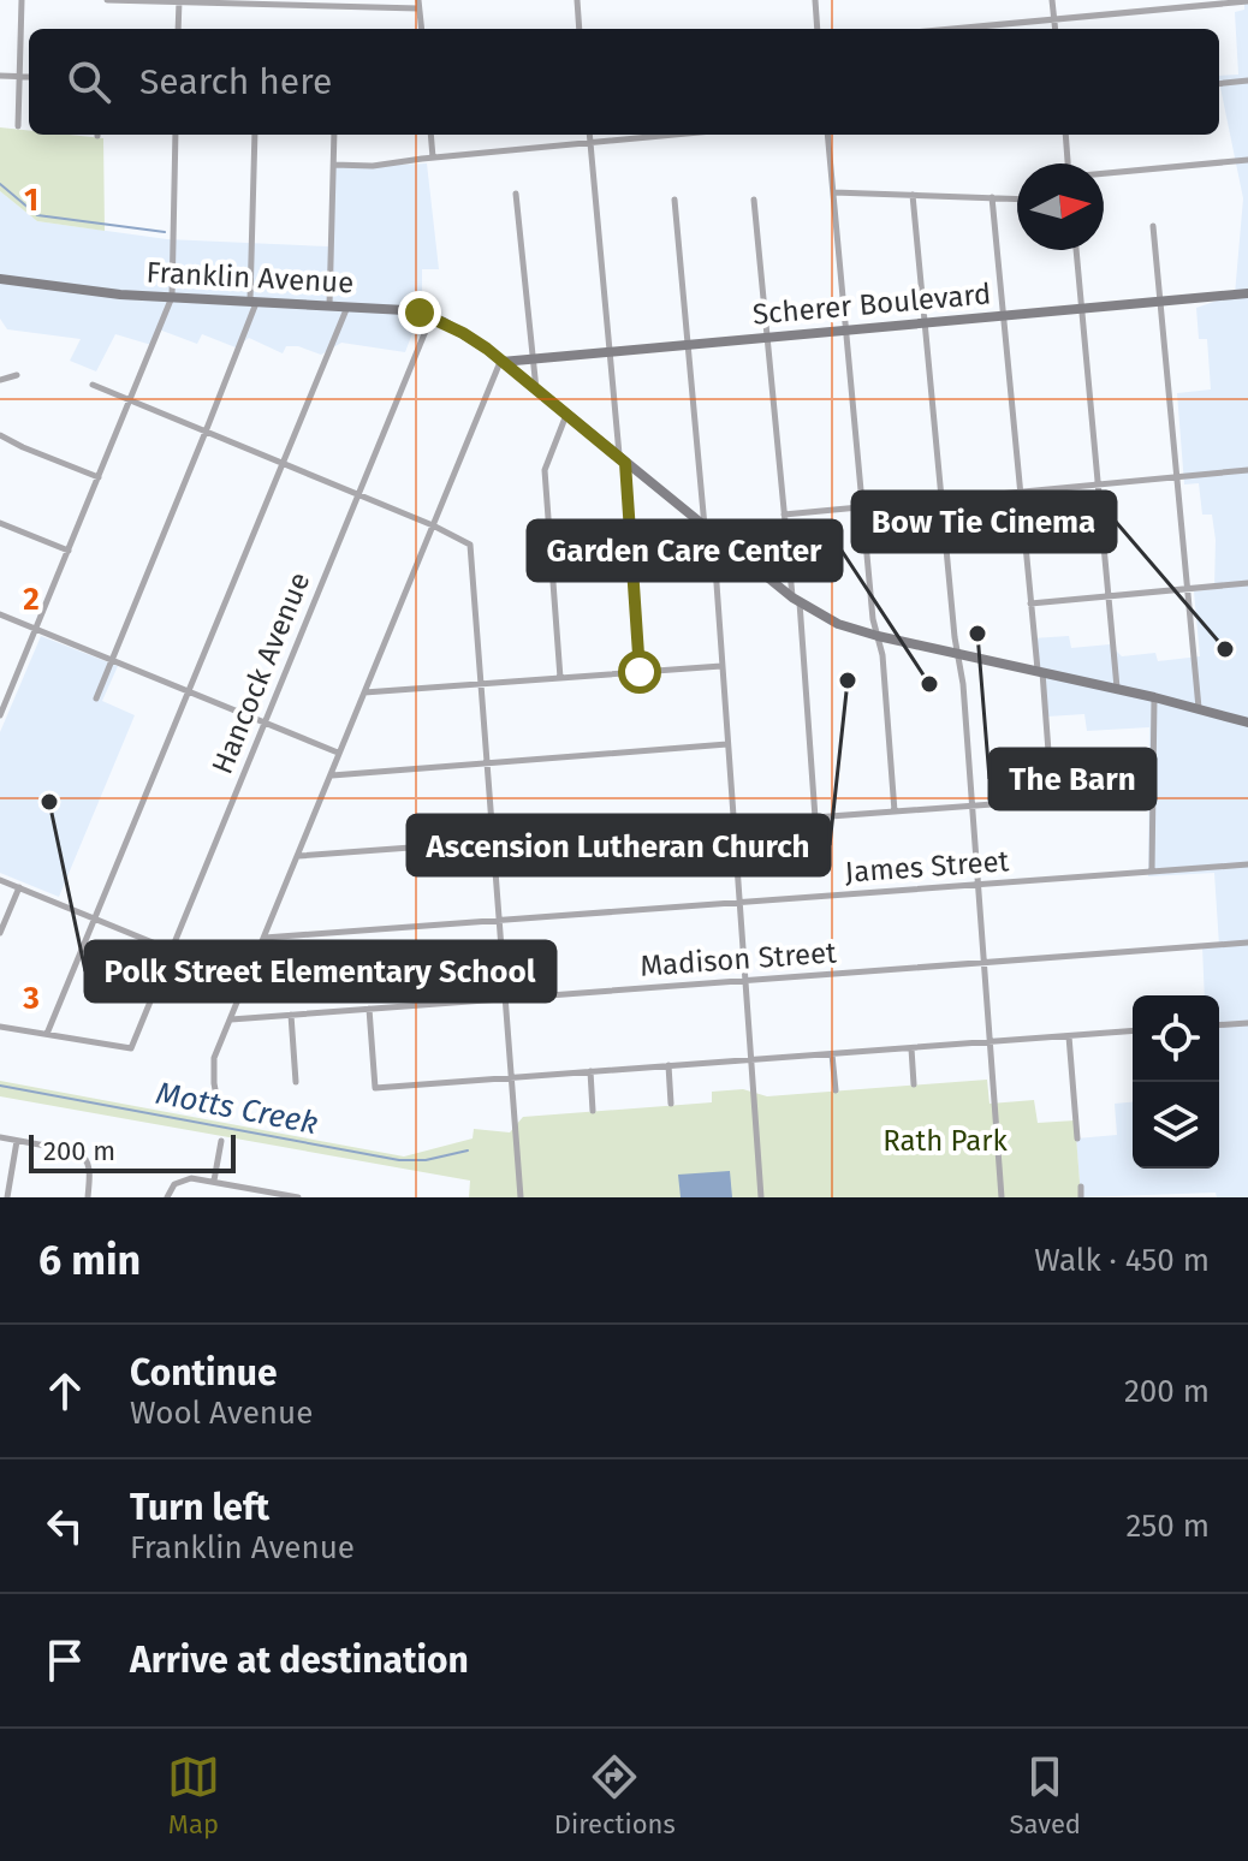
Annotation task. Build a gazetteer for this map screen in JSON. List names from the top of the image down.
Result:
{
  "streets": {
    "main road": ["Franklin Avenue", "Scherer Boulevard"],
    "street": ["Hancock Avenue", "James Street", "Madison Street"]
  },
  "crossings": [
    ["Franklin Avenue", "Scherer Boulevard"],
    ["Franklin Avenue", "Hancock Avenue"]
  ],
  "water": ["Motts Creek"],
  "parks": ["Rath Park"],
  "places": [
    "The Barn",
    "Bow Tie Cinema",
    "Ascension Lutheran Church",
    "Garden Care Center",
    "Polk Street Elementary School"
  ],
  "scale_bar": "200 m",
  "north": "right",
  "page": {
    "search": "Search here",
    "scale": "200 m",
    "heading": ["6 min", "Walk · 450 m"],
    "list": [
      ["Continue", "Wool Avenue", "200 m"],
      ["Turn left", "Franklin Avenue", "250 m"],
      "Arrive at destination"
    ],
    "nav": ["Map", "Directions", "Saved"]
  },
  "grid": {
    "rows": ["1", "2", "3"]
  }
}
